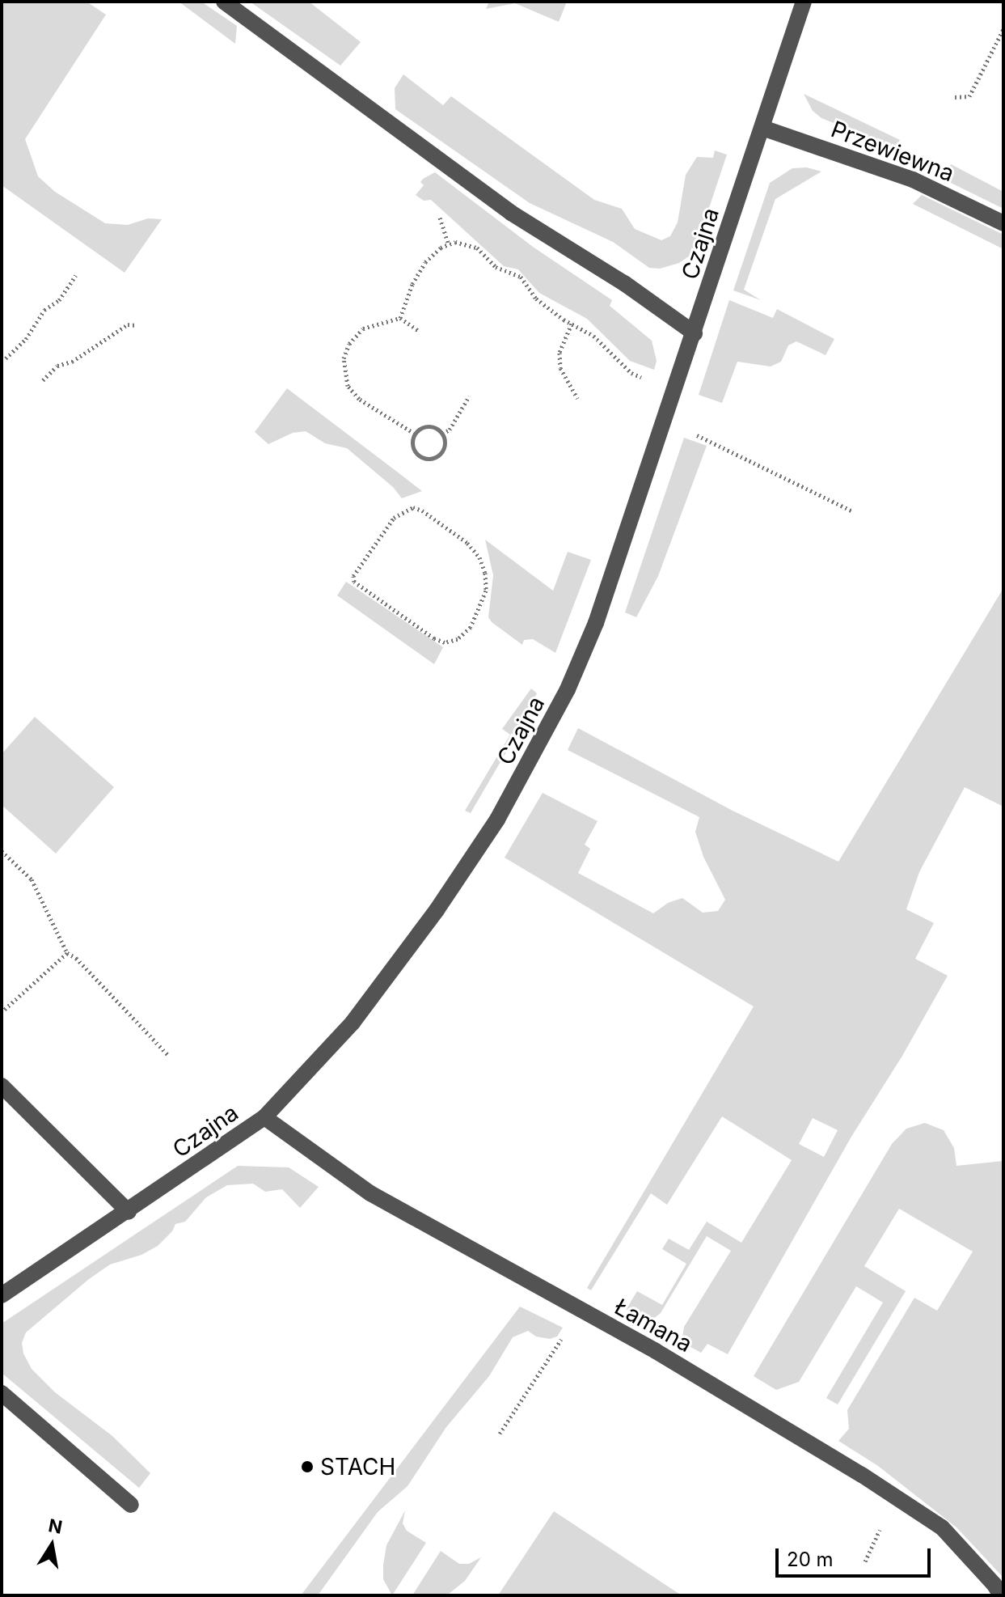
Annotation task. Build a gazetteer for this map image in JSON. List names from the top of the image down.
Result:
{
  "streets": {
    "street": ["Przewiewna", "Czajna", "Łamana"]
  },
  "crossings": [
    ["Przewiewna", "Czajna"],
    ["Czajna", "Łamana"]
  ],
  "places": ["STACH"],
  "scale_bar": "20 m",
  "north": "top"
}
